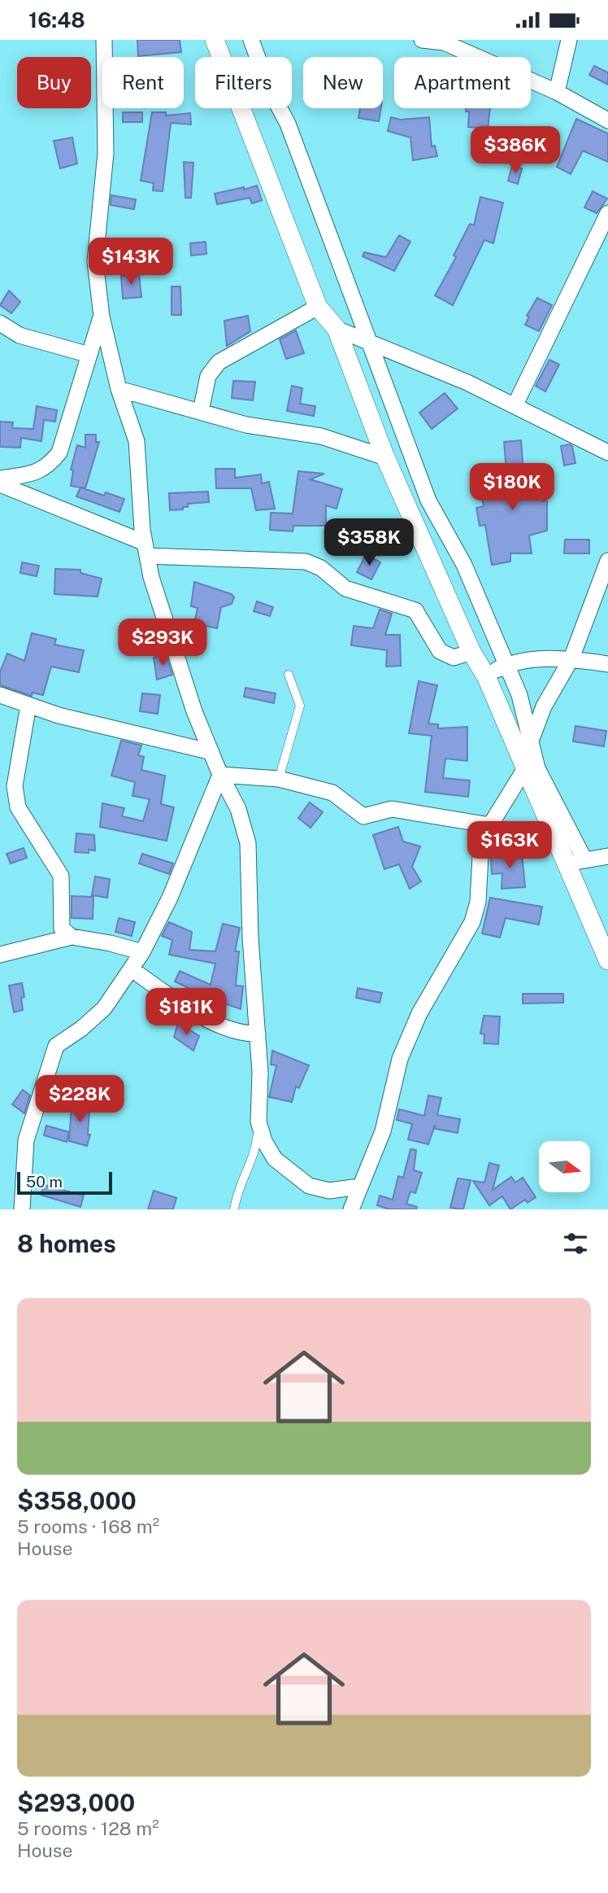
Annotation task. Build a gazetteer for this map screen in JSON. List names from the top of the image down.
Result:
{
  "scale_bar": "50 m",
  "north": "right",
  "page": {
    "status": "16:48",
    "chip": [
      "Buy",
      "Rent",
      "Filters",
      "New",
      "Apartment"
    ],
    "price": [
      "$386K",
      "$143K",
      "$180K",
      "$358K",
      "$293K",
      "$163K",
      "$181K",
      "$228K"
    ],
    "scale": "50 m",
    "heading": "8 homes",
    "list": [
      {
        "name": "$358,000",
        "note": "5 rooms · 168 m² · House"
      },
      {
        "name": "$293,000",
        "note": "5 rooms · 128 m² · House"
      }
    ]
  }
}
